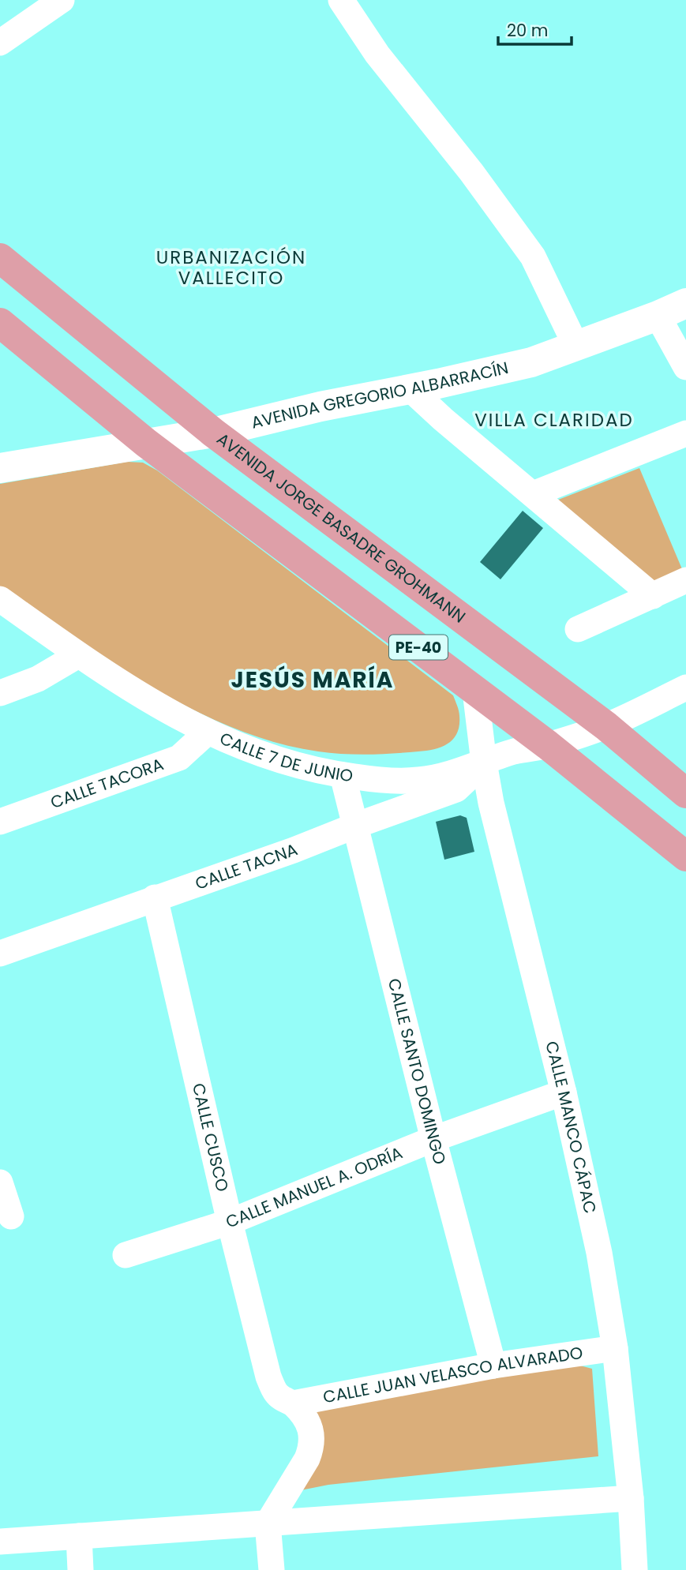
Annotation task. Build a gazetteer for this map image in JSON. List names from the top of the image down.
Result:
{
  "streets": {
    "highway": ["AVENIDA JORGE BASADRE GROHMANN", "PE-40"],
    "street": [
      "AVENIDA GREGORIO ALBARRACÍN",
      "CALLE 7 DE JUNIO",
      "CALLE TACORA",
      "CALLE TACNA",
      "CALLE SANTO DOMINGO",
      "CALLE MANCO CÁPAC",
      "CALLE CUSCO",
      "CALLE MANUEL A. ODRÍA",
      "CALLE JUAN VELASCO ALVARADO"
    ]
  },
  "crossings": [
    ["AVENIDA GREGORIO ALBARRACÍN", "AVENIDA JORGE BASADRE GROHMANN"],
    ["AVENIDA GREGORIO ALBARRACÍN", "PE-40"],
    ["AVENIDA JORGE BASADRE GROHMANN", "CALLE 7 DE JUNIO"],
    ["PE-40", "CALLE 7 DE JUNIO"],
    ["PE-40", "CALLE MANCO CÁPAC"],
    ["CALLE 7 DE JUNIO", "CALLE TACORA"],
    ["CALLE 7 DE JUNIO", "CALLE TACNA"],
    ["CALLE 7 DE JUNIO", "CALLE SANTO DOMINGO"],
    ["CALLE 7 DE JUNIO", "CALLE MANCO CÁPAC"],
    ["CALLE TACNA", "CALLE SANTO DOMINGO"],
    ["CALLE TACNA", "CALLE MANCO CÁPAC"],
    ["CALLE TACNA", "CALLE CUSCO"],
    ["CALLE SANTO DOMINGO", "CALLE MANUEL A. ODRÍA"],
    ["CALLE SANTO DOMINGO", "CALLE JUAN VELASCO ALVARADO"],
    ["CALLE MANCO CÁPAC", "CALLE MANUEL A. ODRÍA"],
    ["CALLE MANCO CÁPAC", "CALLE JUAN VELASCO ALVARADO"],
    ["CALLE CUSCO", "CALLE MANUEL A. ODRÍA"],
    ["CALLE CUSCO", "CALLE JUAN VELASCO ALVARADO"]
  ],
  "districts": ["URBANIZACIÓN VALLECITO", "VILLA CLARIDAD", "JESÚS MARÍA"],
  "scale_bar": "20 m"
}
